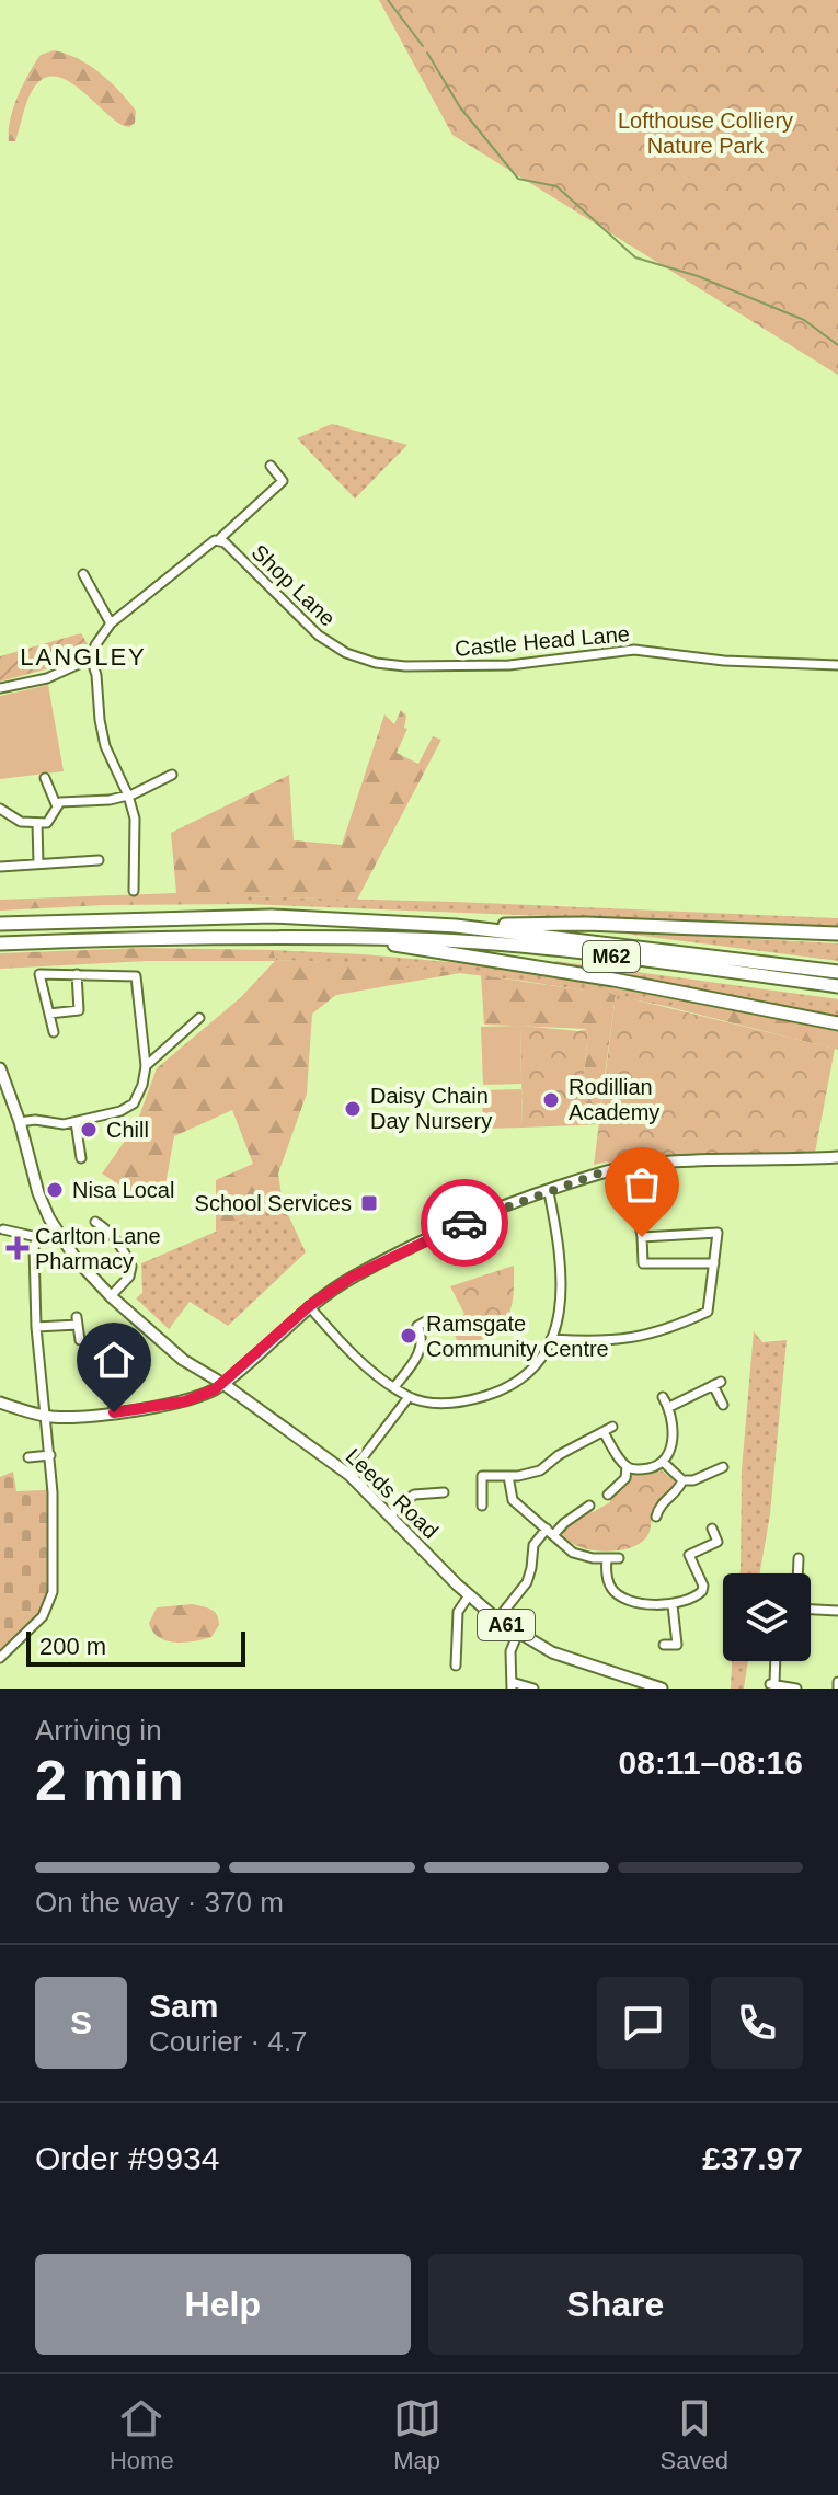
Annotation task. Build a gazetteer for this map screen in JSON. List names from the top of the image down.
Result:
{
  "streets": {
    "highway": ["M62"],
    "main road": ["Leeds Road", "A61"],
    "street": ["Shop Lane", "Castle Head Lane"]
  },
  "crossings": [
    ["Shop Lane", "Castle Head Lane"]
  ],
  "districts": ["LANGLEY"],
  "parks": ["Lofthouse Colliery Nature Park"],
  "places": {
    "other": [
      "Rodillian Academy",
      "Daisy Chain Day Nursery",
      "Chill",
      "Nisa Local",
      "Ramsgate Community Centre"
    ],
    "transit": ["School Services"],
    "health": ["Carlton Lane Pharmacy"]
  },
  "scale_bar": "200 m",
  "page": {
    "scale": "200 m",
    "heading": ["2 min", "Arriving in", "08:11–08:16"],
    "panel": [
      "Sam",
      "Courier · 4.7",
      "Order #9934",
      "£37.97"
    ],
    "bar": "On the way · 370 m",
    "round": "S",
    "buttons": ["Help", "Share"],
    "tabs": ["Home", "Map", "Saved"]
  }
}
